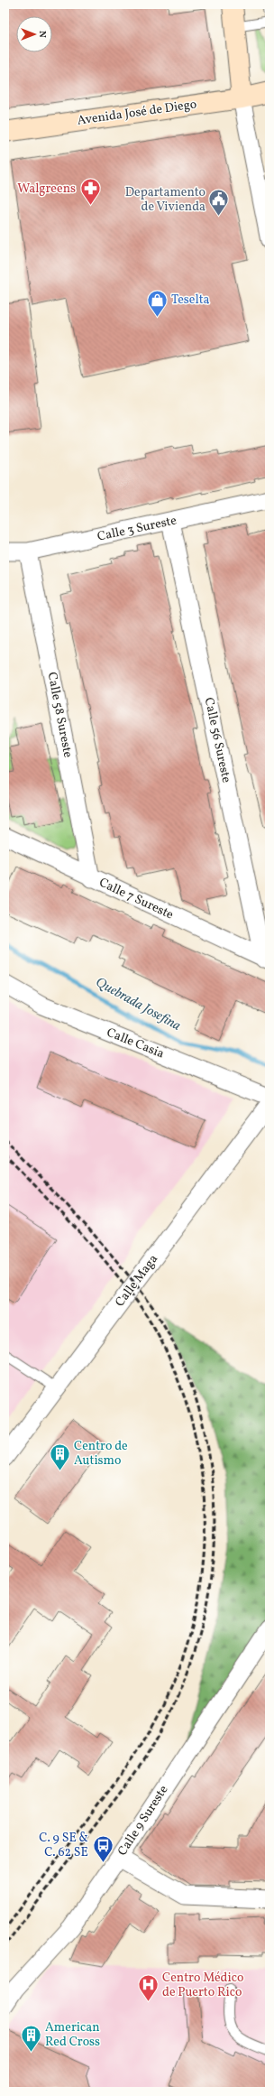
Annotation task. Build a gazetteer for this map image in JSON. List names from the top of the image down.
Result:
{
  "streets": {
    "main road": ["Avenida José de Diego"],
    "street": [
      "Calle 3 Sureste",
      "Calle 58 Sureste",
      "Calle 56 Sureste",
      "Calle 7 Sureste",
      "Calle Casia",
      "Calle Maga",
      "Calle 9 Sureste"
    ]
  },
  "crossings": [
    ["Calle 3 Sureste", "Calle 58 Sureste"],
    ["Calle 3 Sureste", "Calle 56 Sureste"],
    ["Calle 58 Sureste", "Calle 7 Sureste"],
    ["Calle 56 Sureste", "Calle 7 Sureste"]
  ],
  "water": ["Quebrada Josefina"],
  "places": {
    "pharmacy": ["Walgreens"],
    "public building": ["Departamento de Vivienda"],
    "shop": ["Teselta"],
    "building": ["Centro de Autismo", "American Red Cross"],
    "bus stop": ["C. 9 SE & C. 62 SE"],
    "hospital": ["Centro Médico de Puerto Rico"]
  },
  "north": "right"
}
